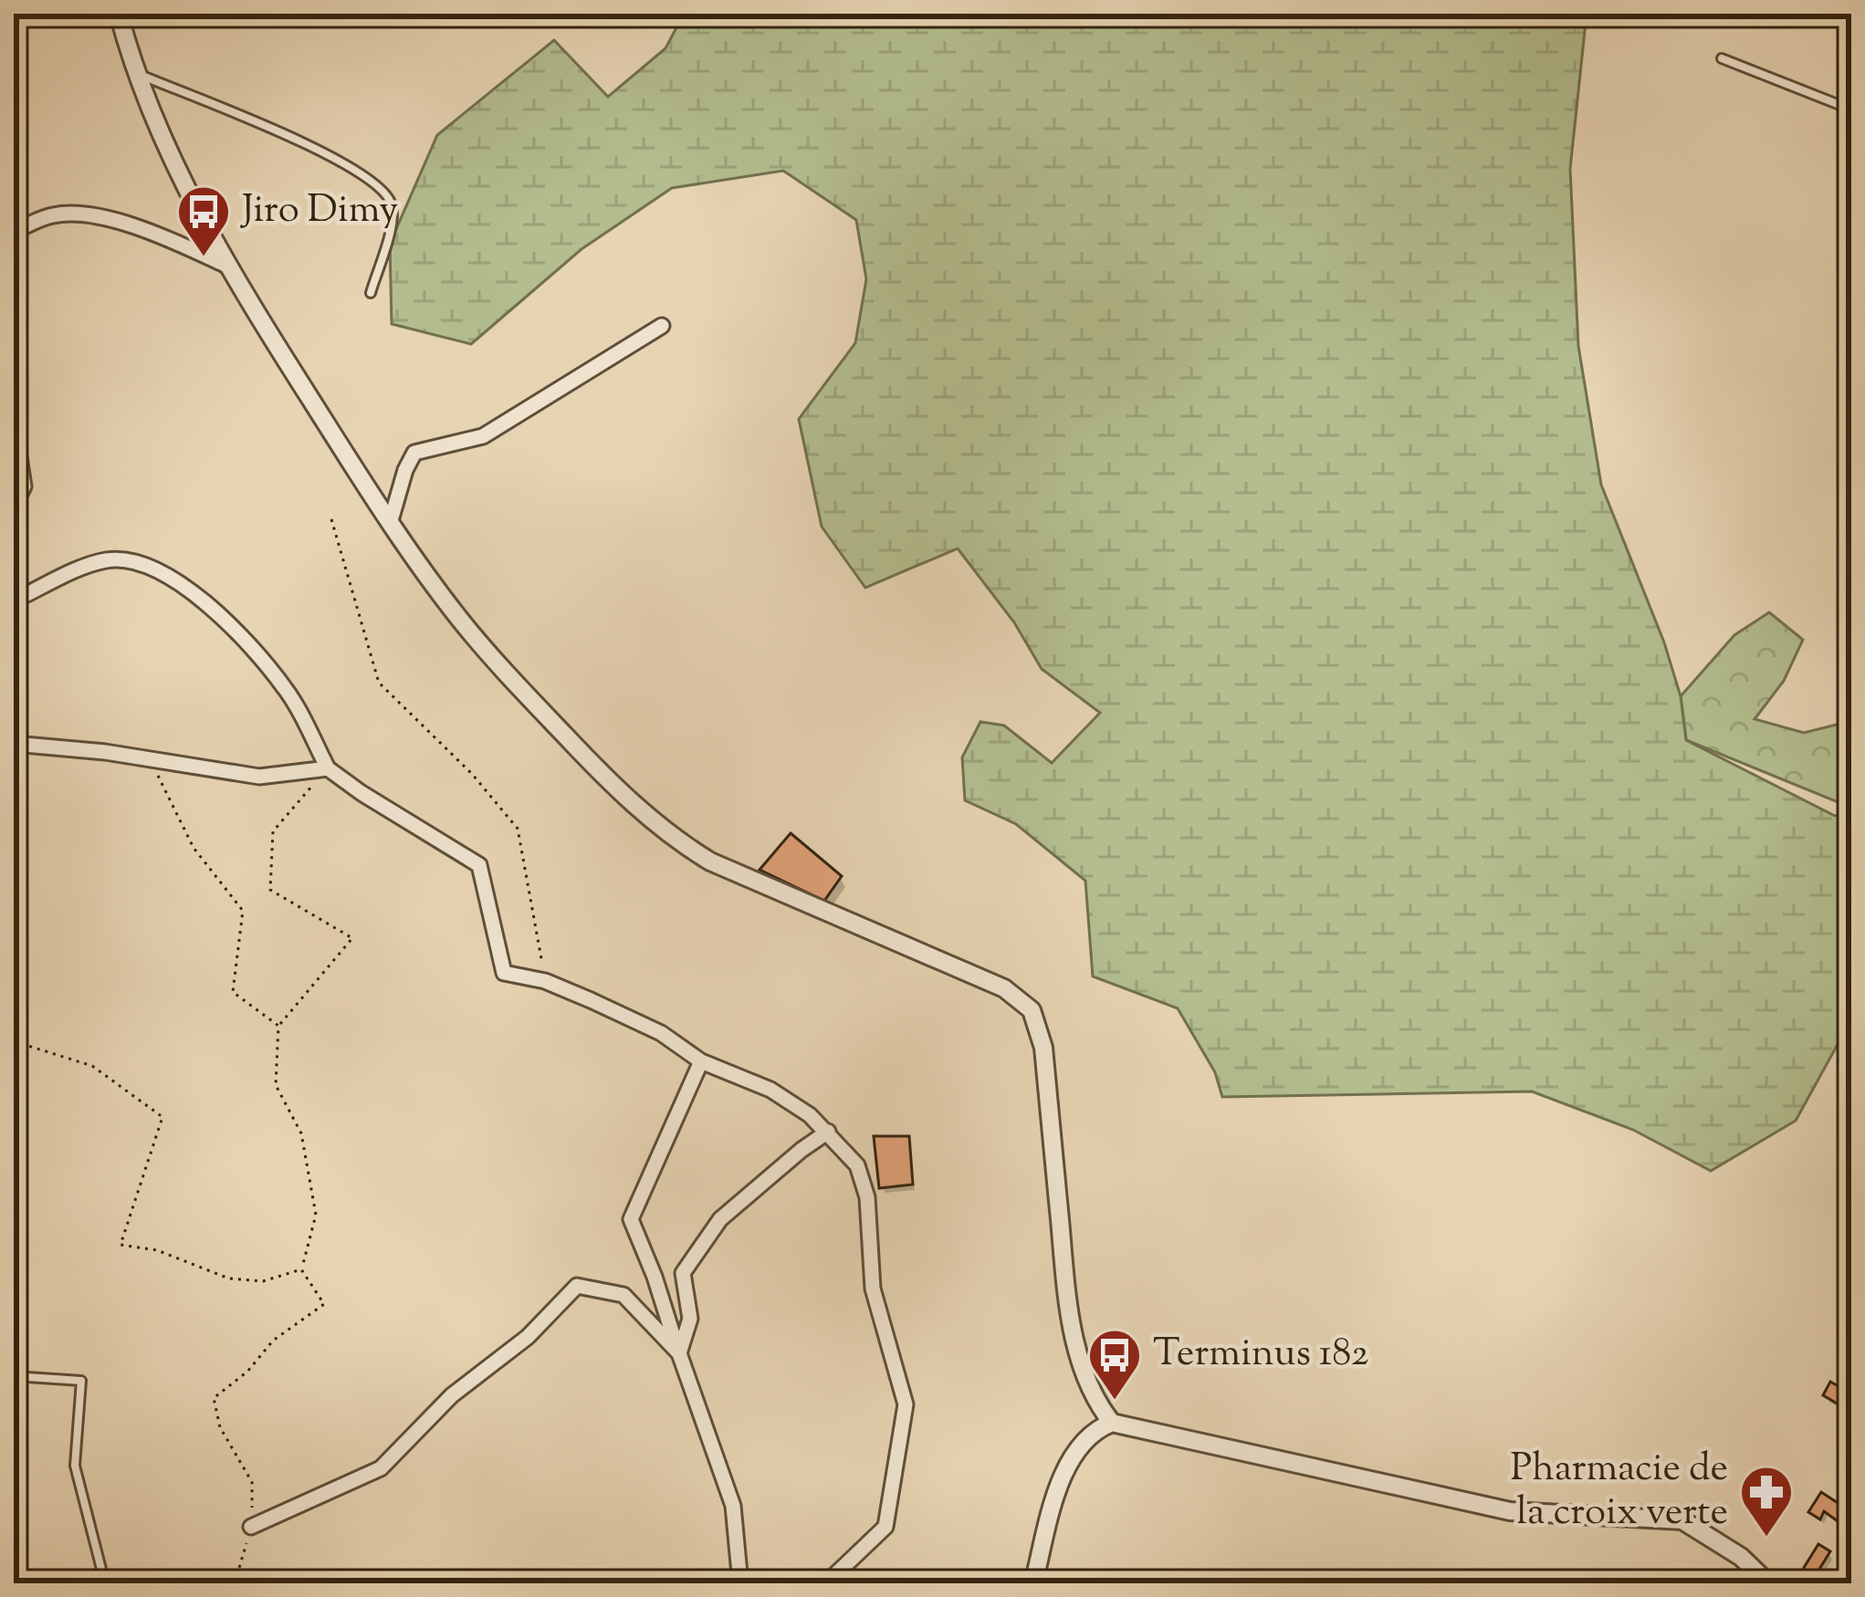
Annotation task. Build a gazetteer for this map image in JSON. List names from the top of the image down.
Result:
{
  "places": {
    "bus stop": ["Jiro Dimy", "Terminus 182"],
    "pharmacy": ["Pharmacie de la croix verte"]
  }
}
